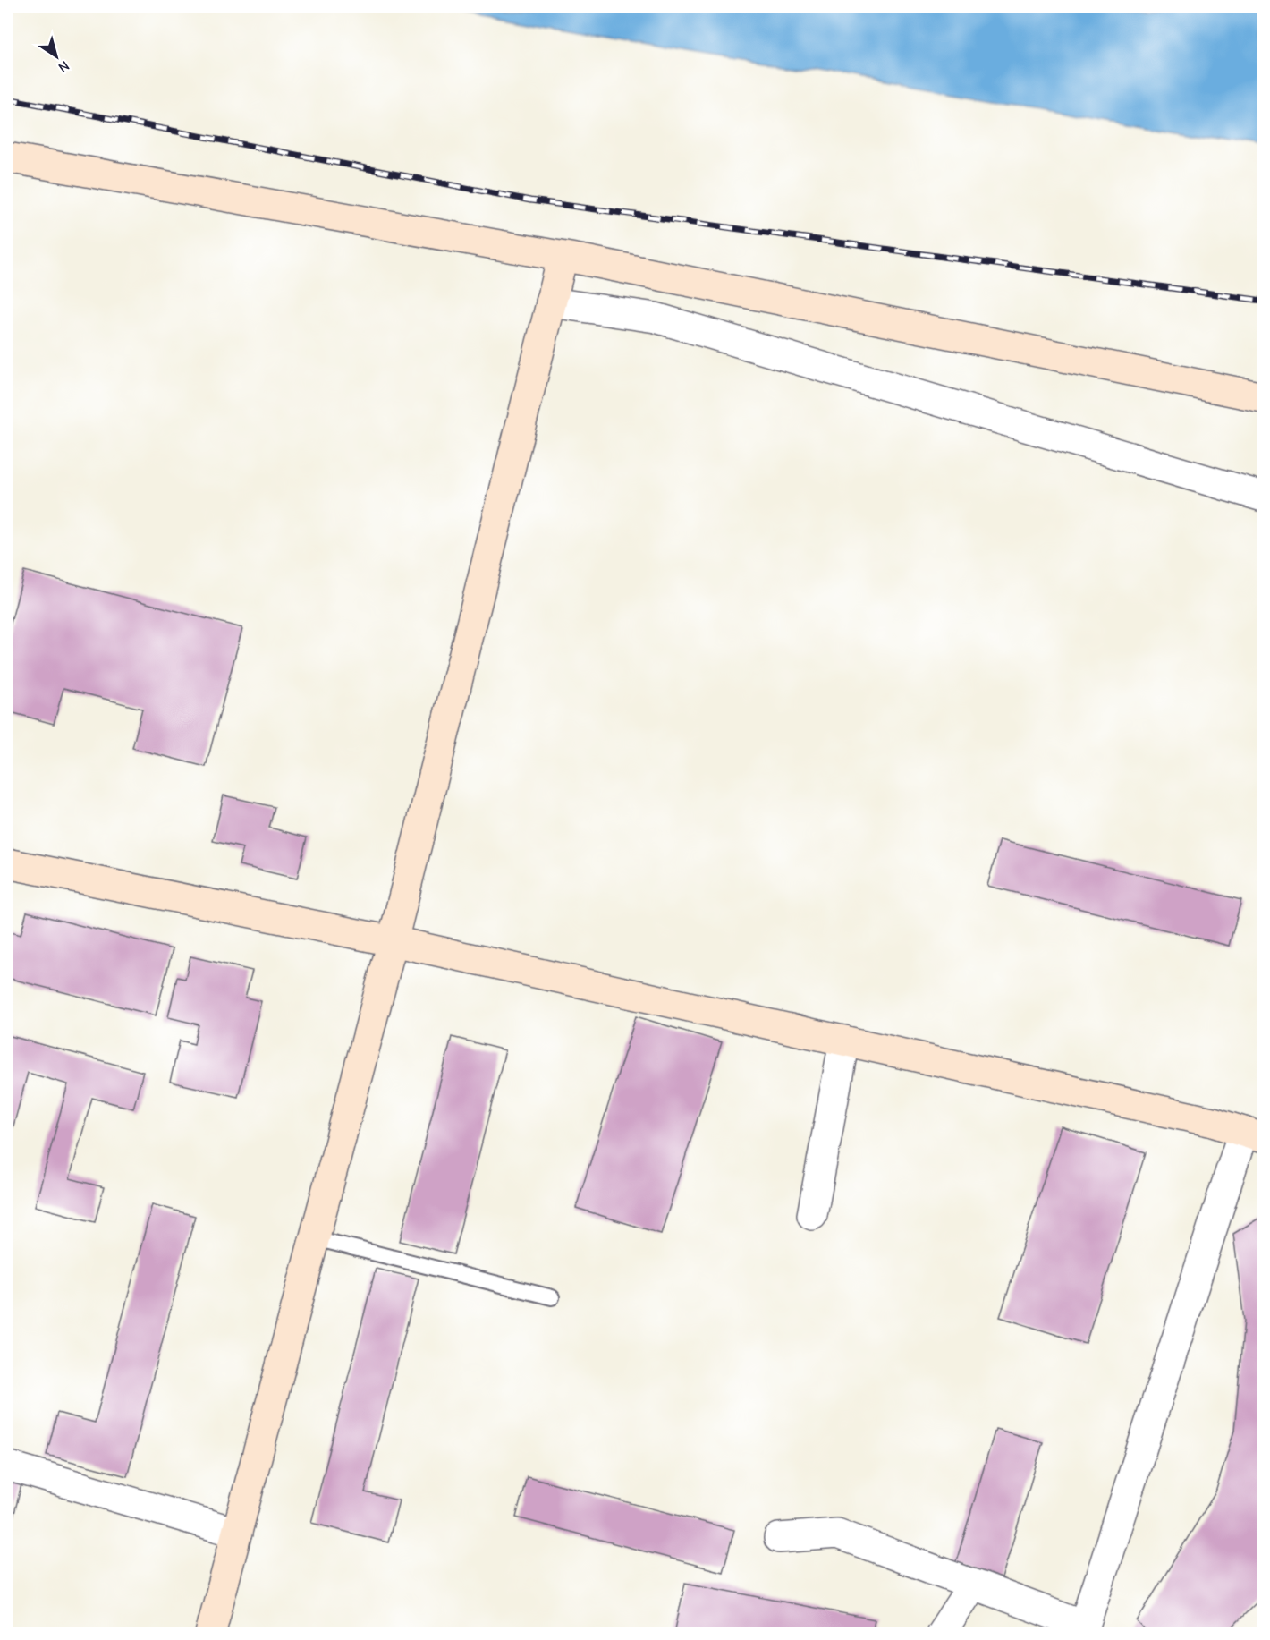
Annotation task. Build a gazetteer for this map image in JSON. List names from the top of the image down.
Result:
{
  "north": "bottom right"
}
